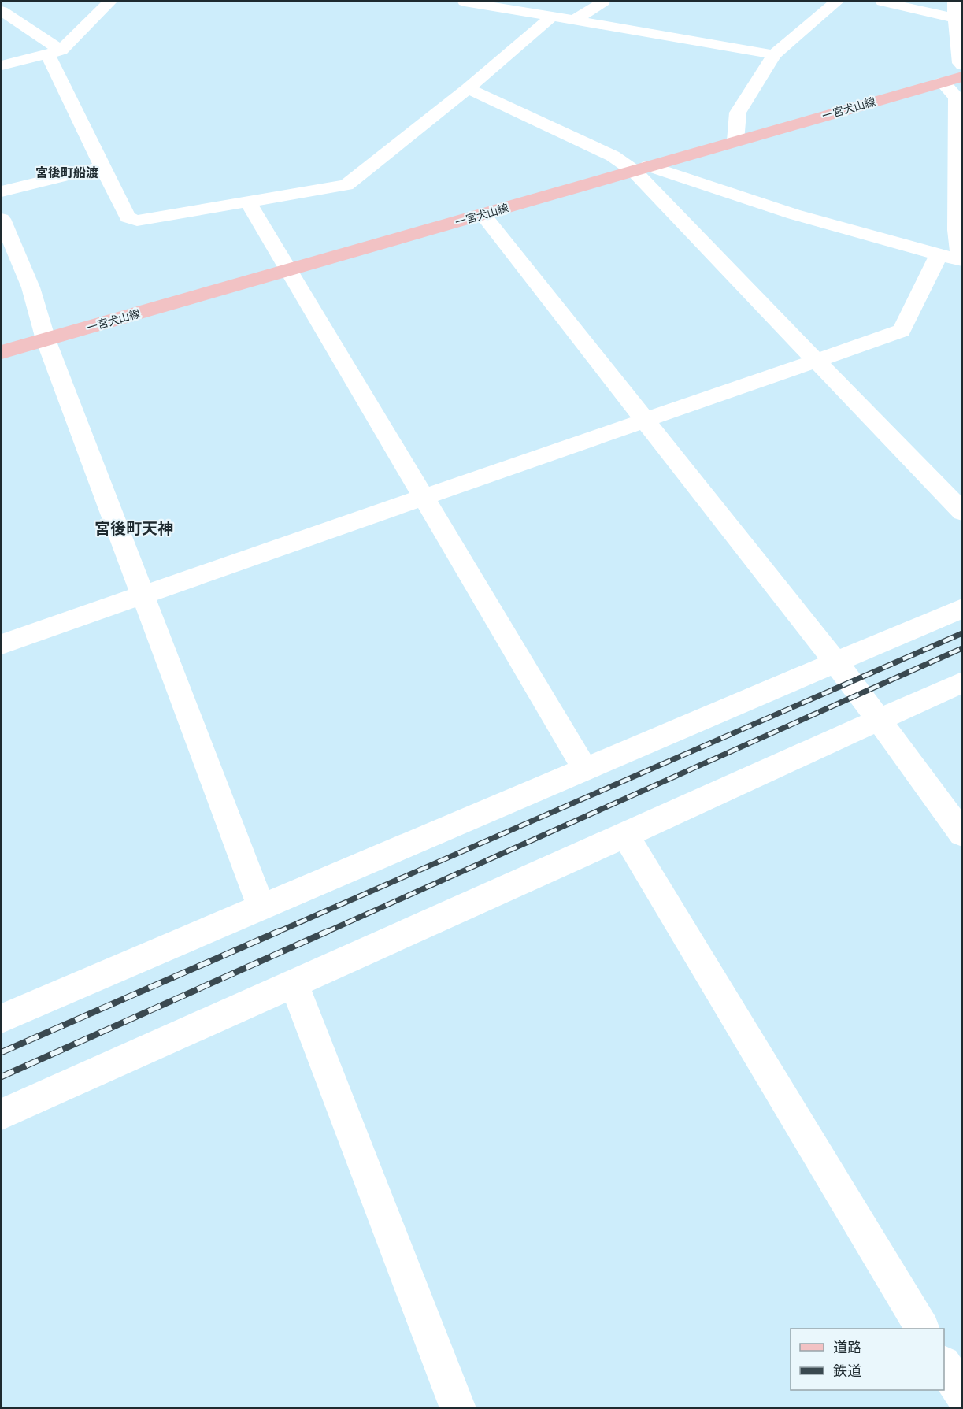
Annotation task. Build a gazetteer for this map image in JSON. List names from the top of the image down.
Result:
{
  "streets": {
    "main road": ["一宮犬山線"]
  },
  "districts": ["宮後町船渡", "宮後町天神"],
  "legend": ["道路", "鉄道"]
}
